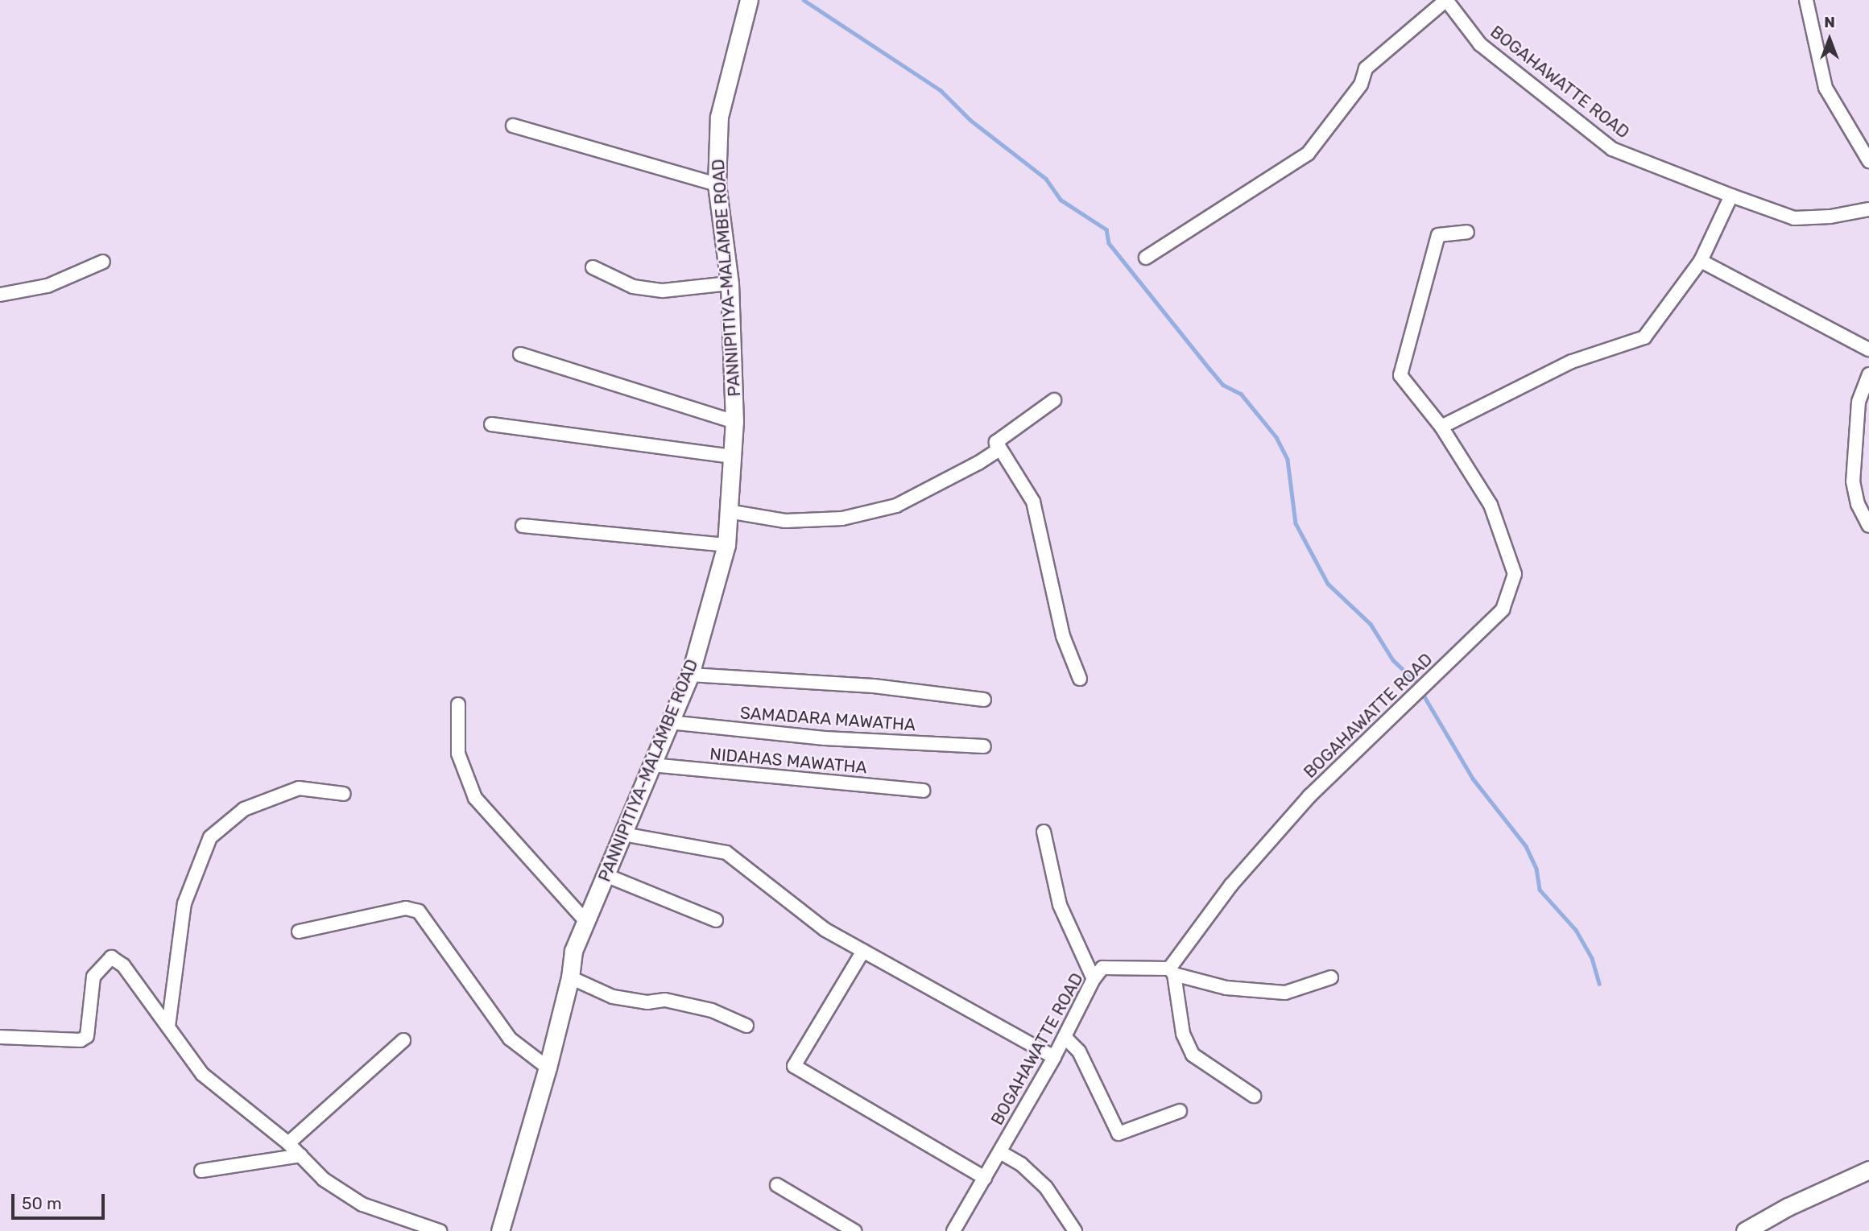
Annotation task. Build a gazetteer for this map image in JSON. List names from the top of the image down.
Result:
{
  "streets": {
    "street": [
      "BOGAHAWATTE ROAD",
      "PANNIPITIYA-MALAMBE ROAD",
      "SAMADARA MAWATHA",
      "NIDAHAS MAWATHA"
    ]
  },
  "crossings": [
    ["PANNIPITIYA-MALAMBE ROAD", "SAMADARA MAWATHA"],
    ["PANNIPITIYA-MALAMBE ROAD", "NIDAHAS MAWATHA"]
  ],
  "scale_bar": "50 m",
  "north": "top"
}
